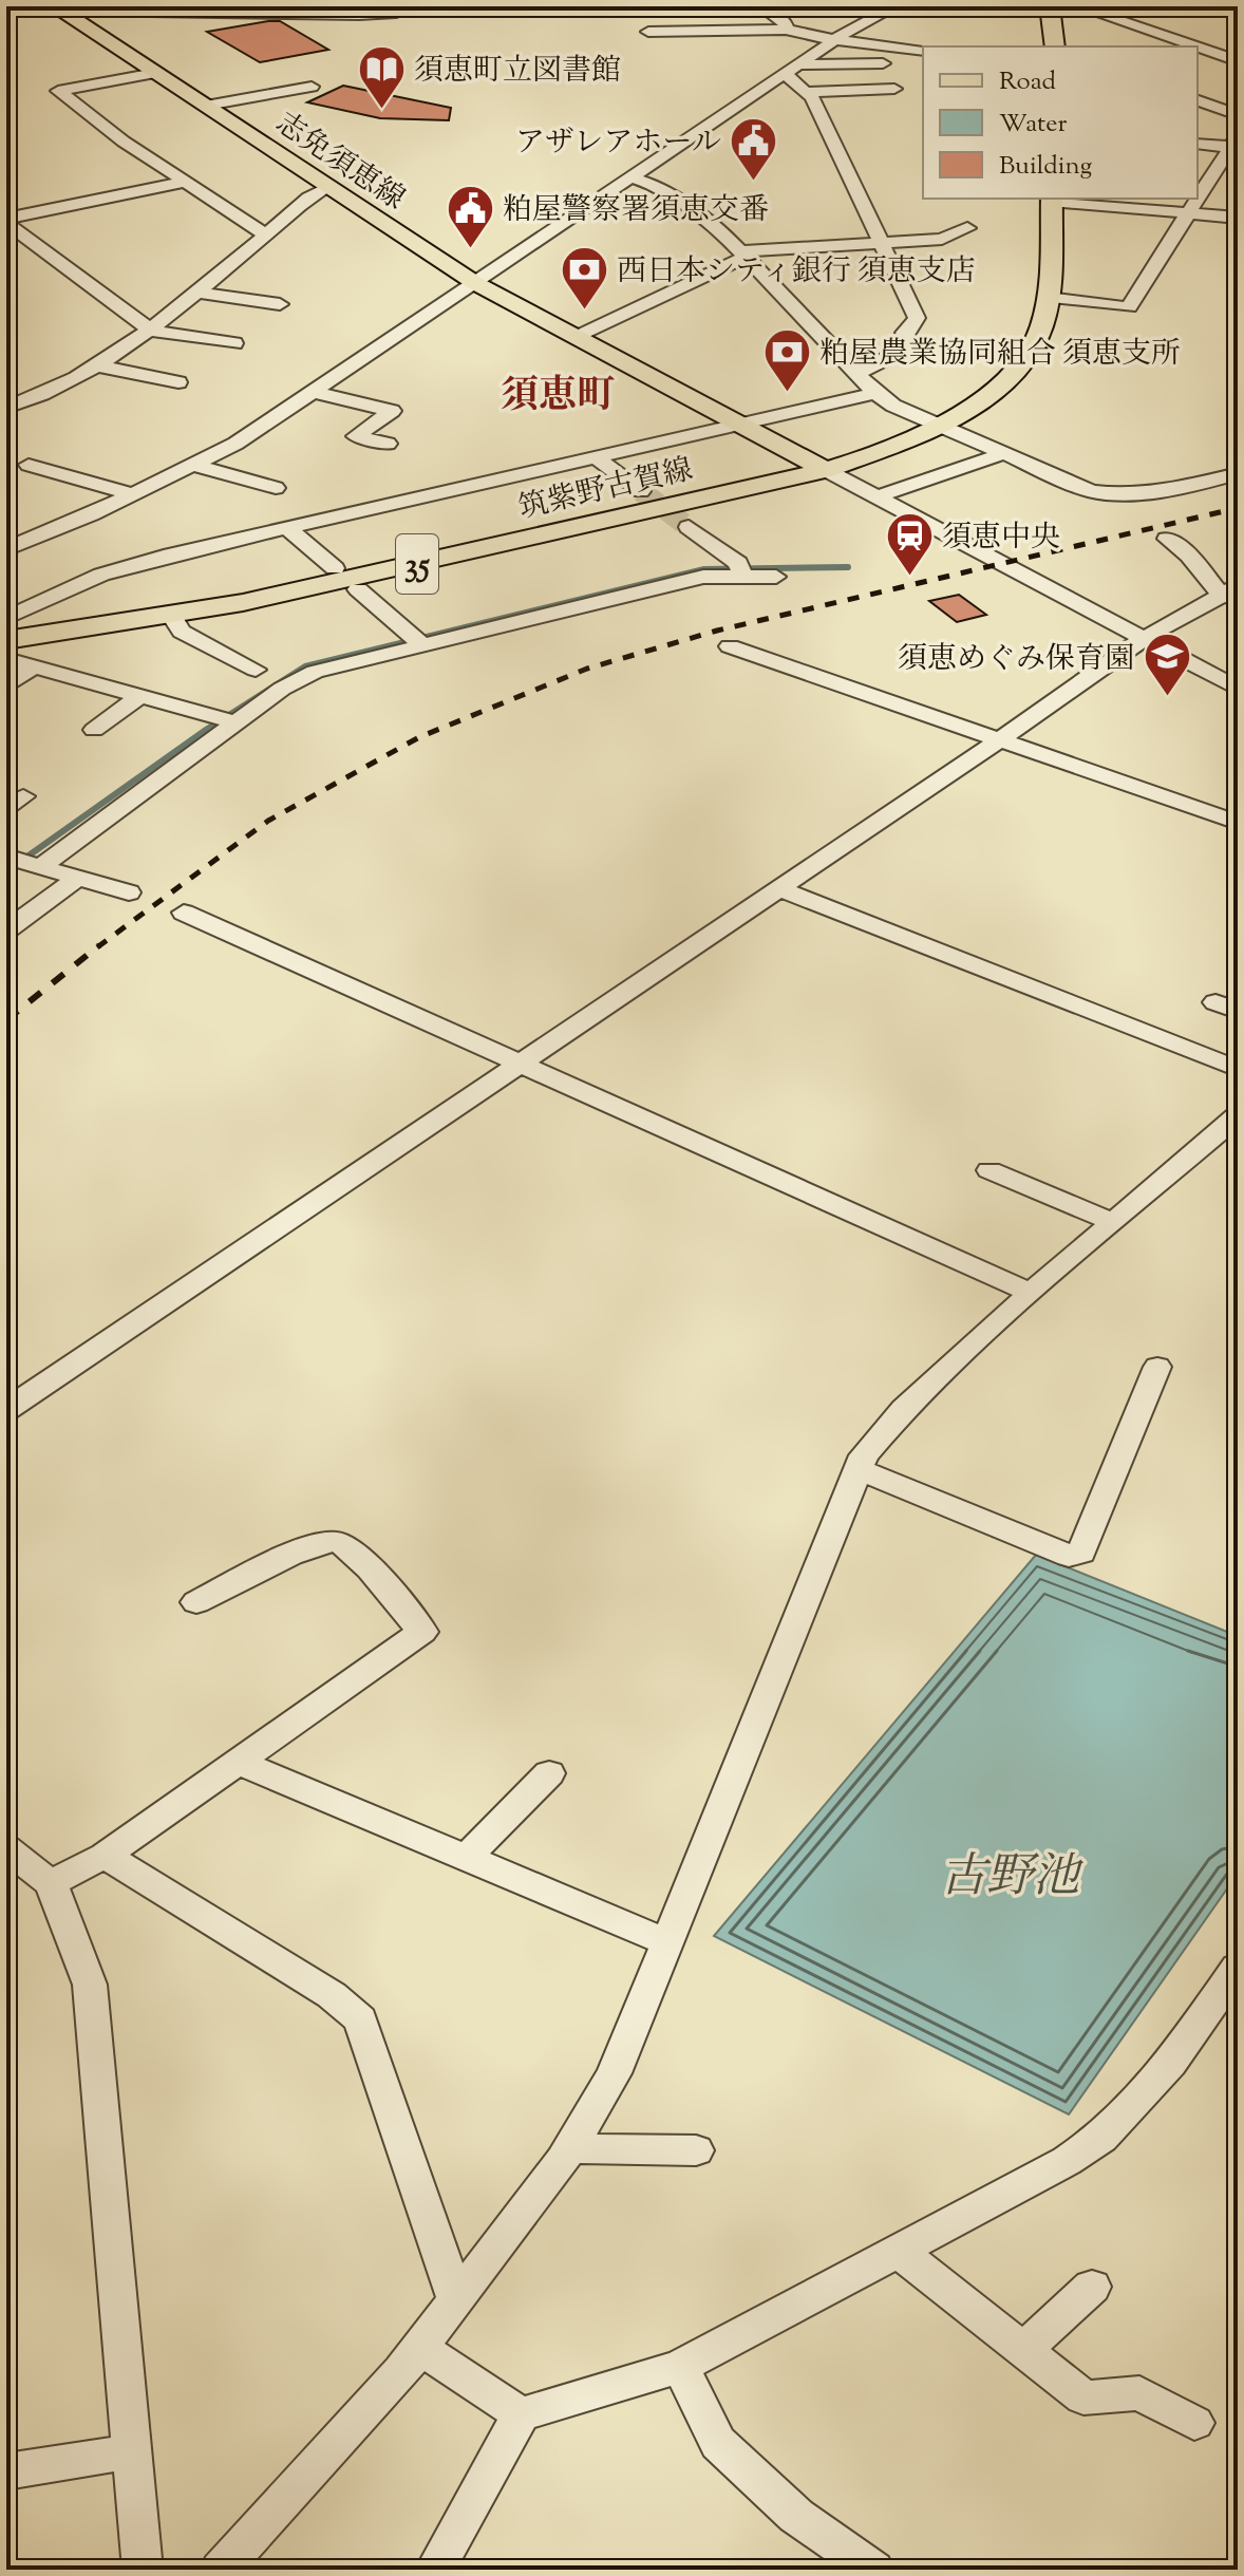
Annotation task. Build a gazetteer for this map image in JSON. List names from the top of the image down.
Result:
{
  "streets": {
    "main road": ["志免須恵線", "筑紫野古賀線", "35"]
  },
  "crossings": [
    ["志免須恵線", "筑紫野古賀線"]
  ],
  "districts": ["須恵町"],
  "water": ["古野池"],
  "places": {
    "library": ["須恵町立図書館"],
    "public building": ["アザレアホール", "粕屋警察署須恵交番"],
    "bank": ["西日本シティ銀行 須恵支店", "粕屋農業協同組合 須恵支所"],
    "station": ["須恵中央"],
    "school or university": ["須恵めぐみ保育園"]
  },
  "legend": ["Road", "Water", "Building"]
}
